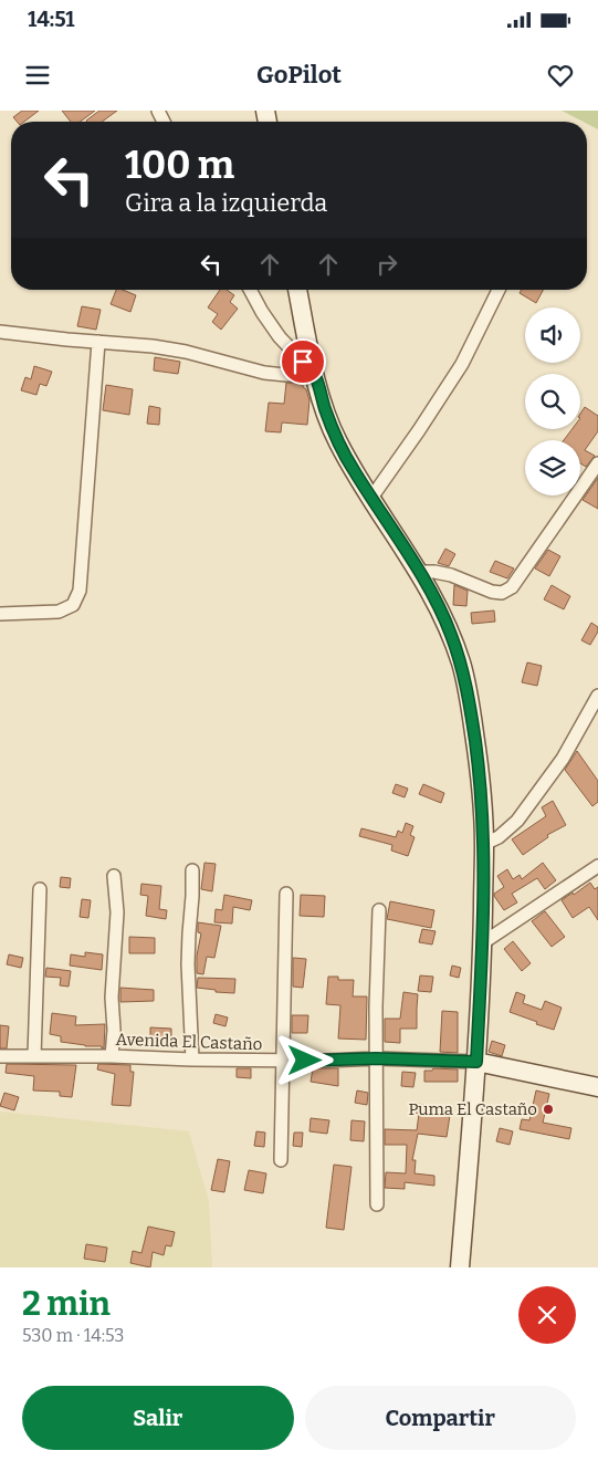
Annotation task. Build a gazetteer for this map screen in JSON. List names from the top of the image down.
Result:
{
  "streets": {
    "street": ["Avenida El Castaño"]
  },
  "places": ["Puma El Castaño"],
  "page": {
    "status": "14:51",
    "header": "GoPilot",
    "turn": ["100 m", "Gira a la izquierda"],
    "heading": ["2 min", "530 m · 14:53"],
    "buttons": ["Salir", "Compartir"]
  }
}
